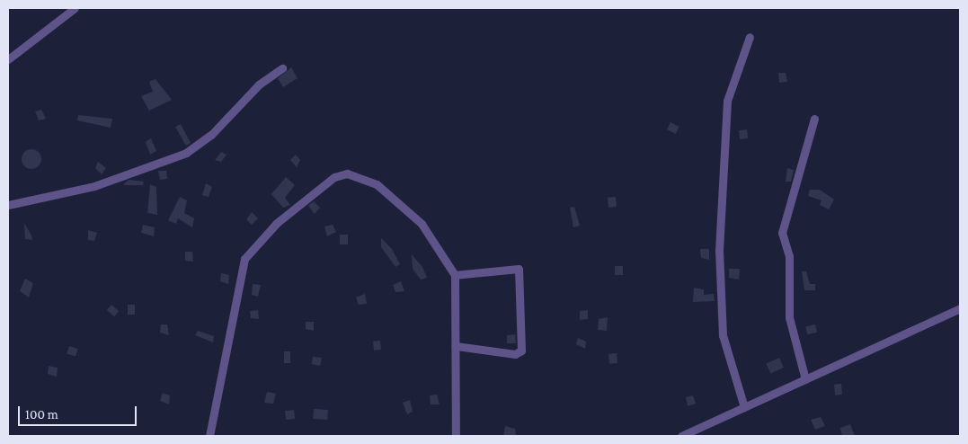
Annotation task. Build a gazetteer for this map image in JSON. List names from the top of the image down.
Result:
{
  "scale_bar": "100 m"
}
